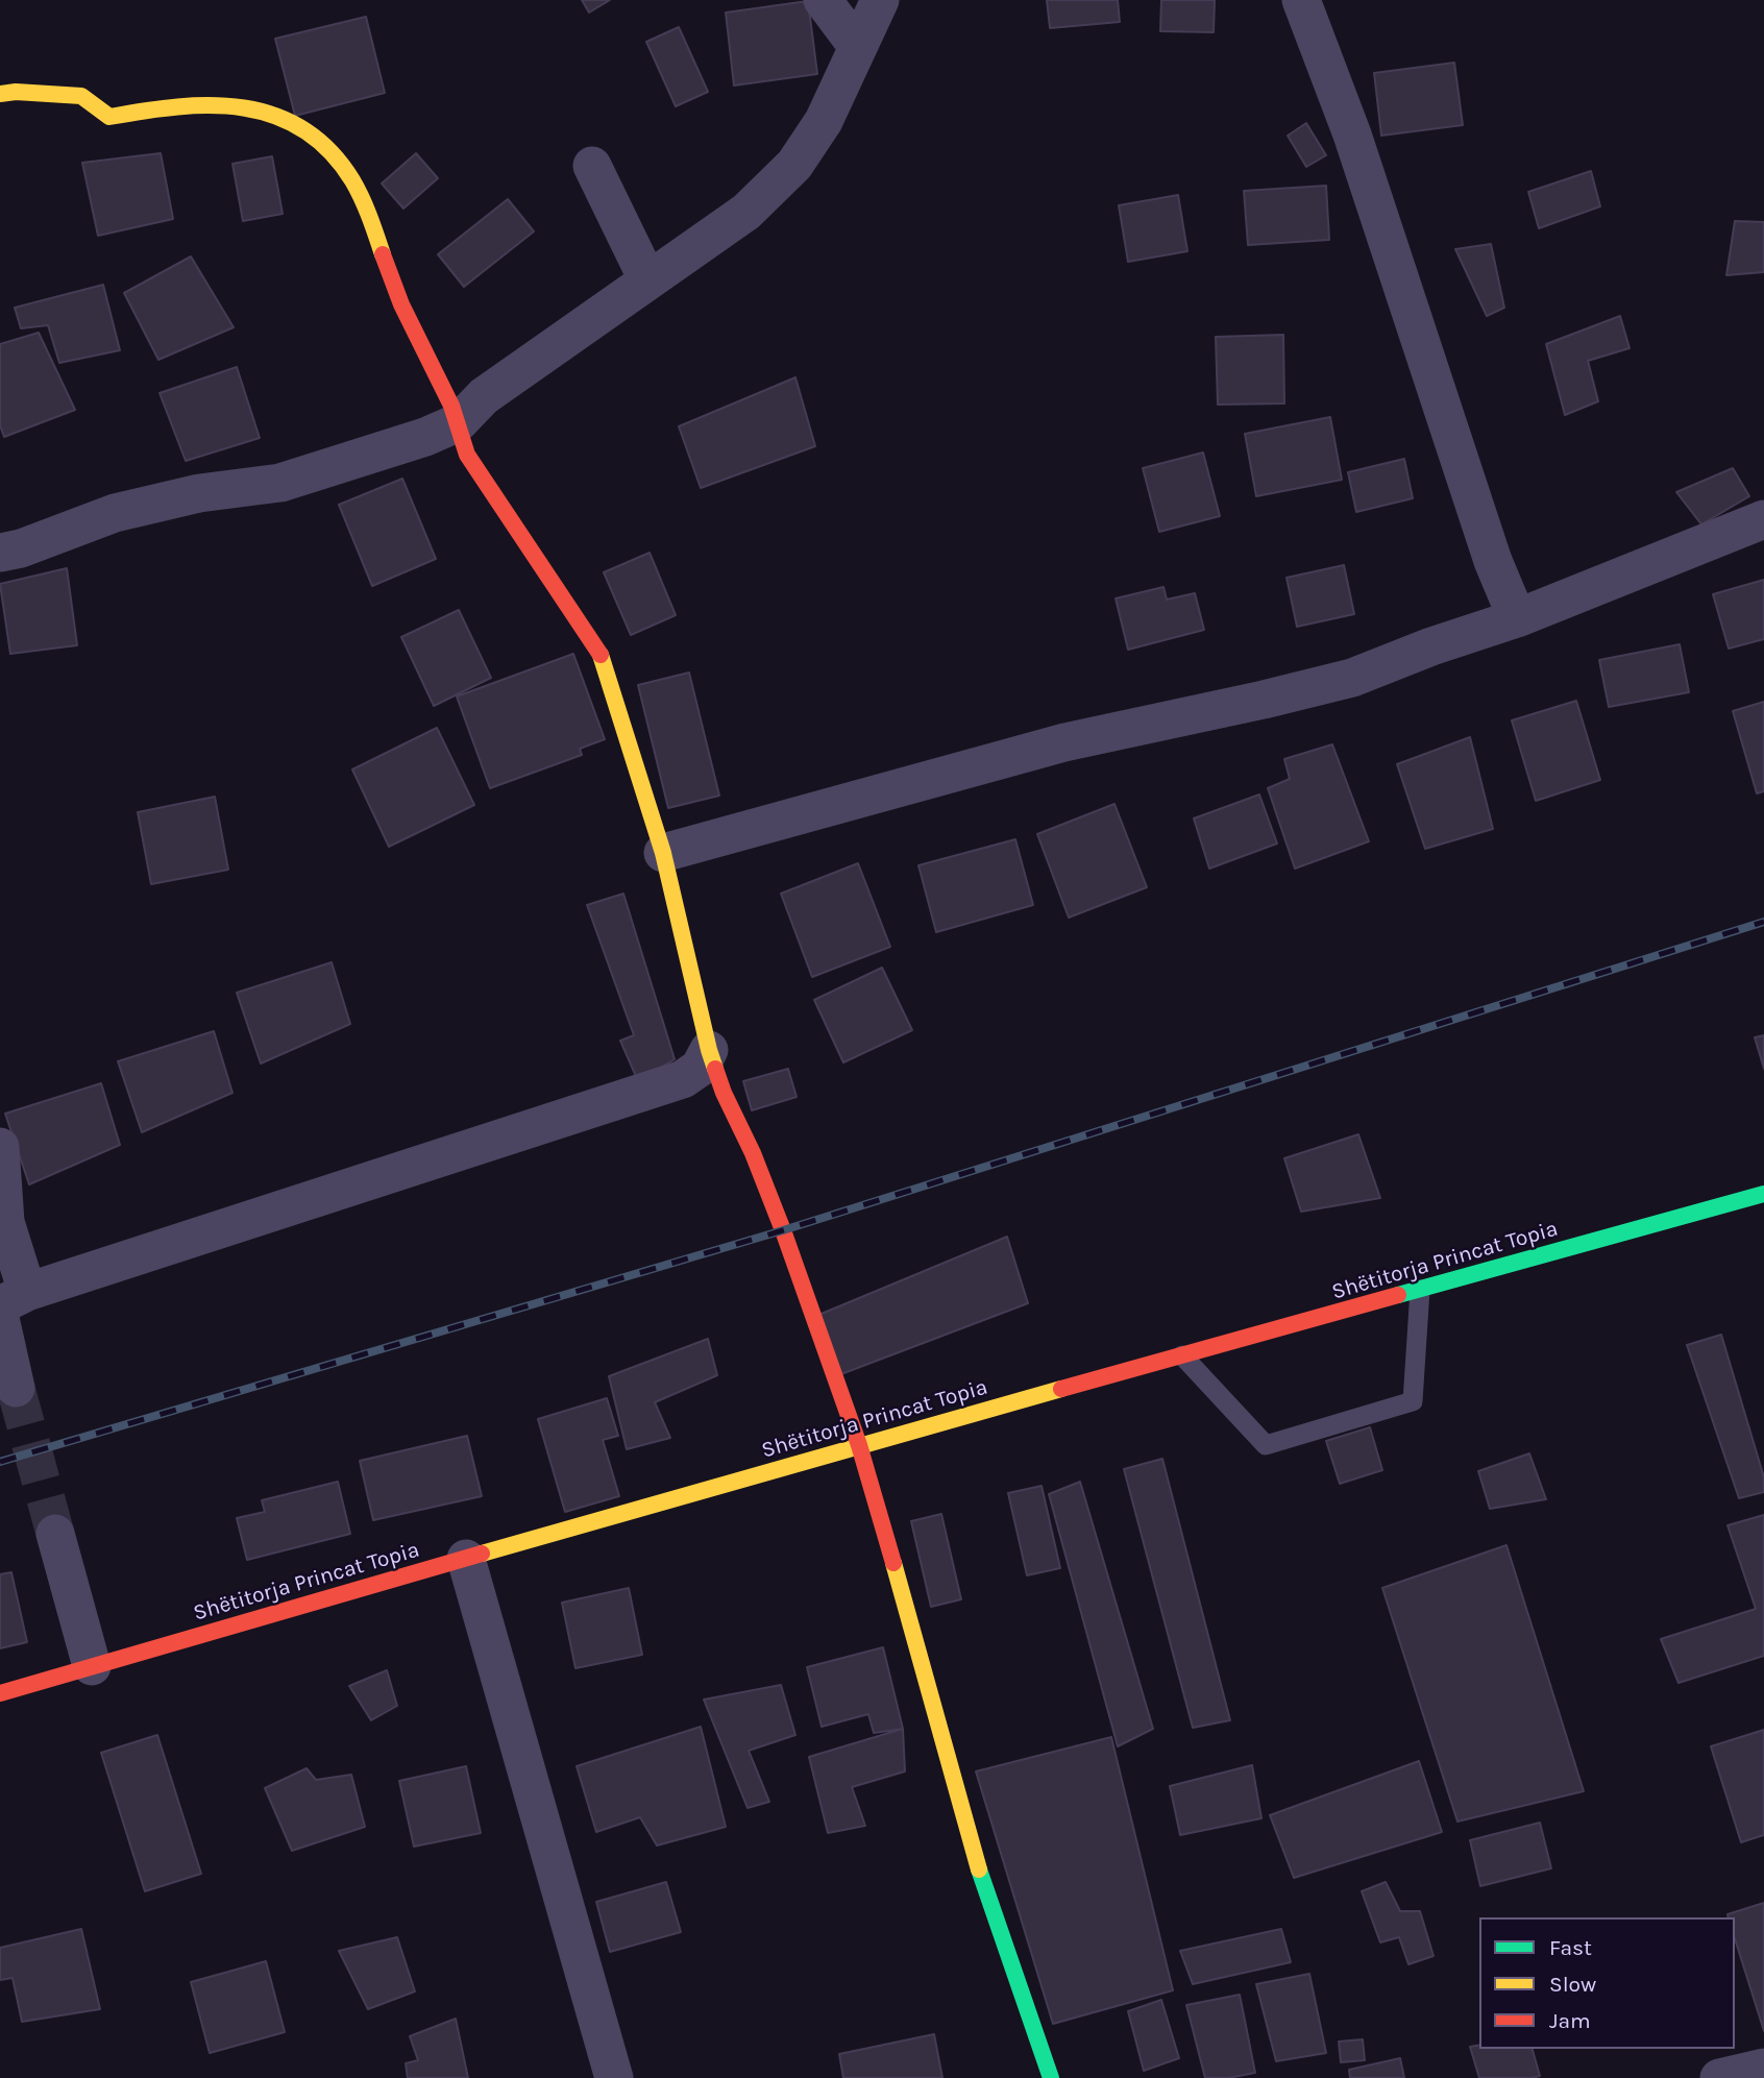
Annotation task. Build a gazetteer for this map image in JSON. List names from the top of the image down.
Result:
{
  "streets": {
    "street": ["Shëtitorja Princat Topia"]
  },
  "legend": ["Fast", "Slow", "Jam"]
}
